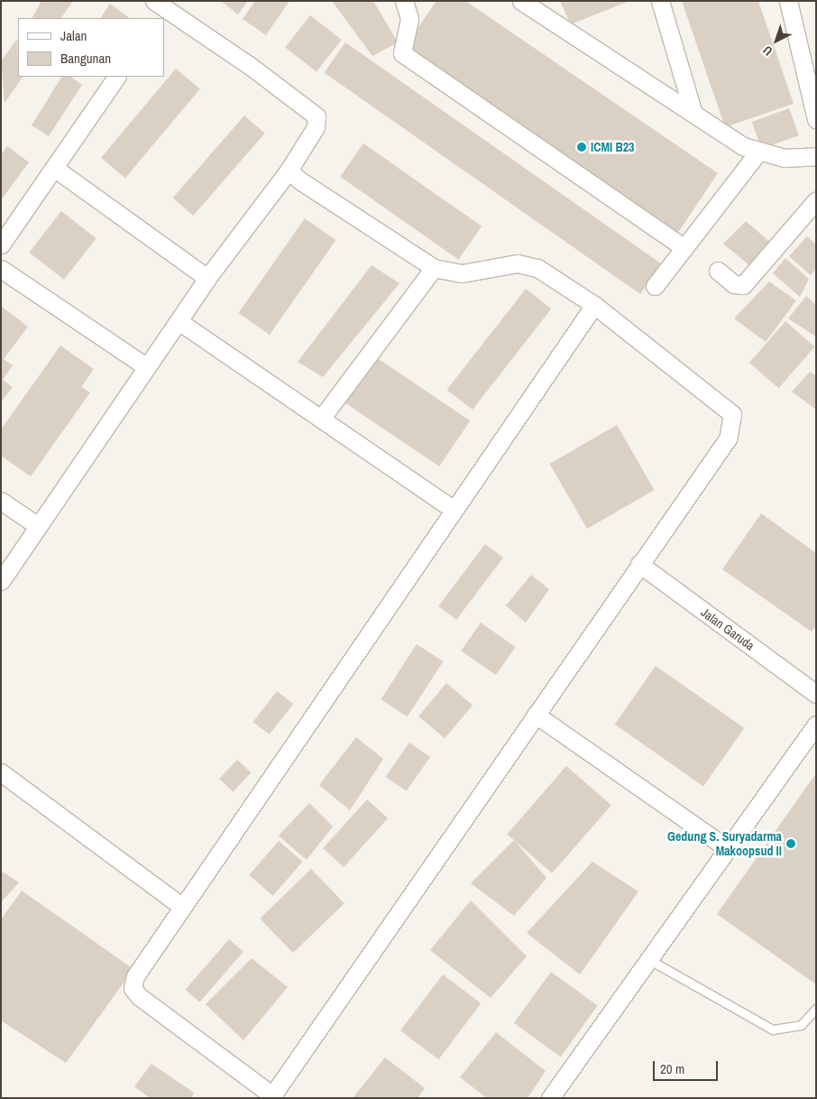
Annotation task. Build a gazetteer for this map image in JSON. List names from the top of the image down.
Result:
{
  "streets": {
    "street": ["Jalan Garuda"]
  },
  "places": ["ICMI B23", "Gedung S. Suryadarma Makoopsud II"],
  "legend": ["Jalan", "Bangunan"],
  "scale_bar": "20 m",
  "north": "bottom left"
}
